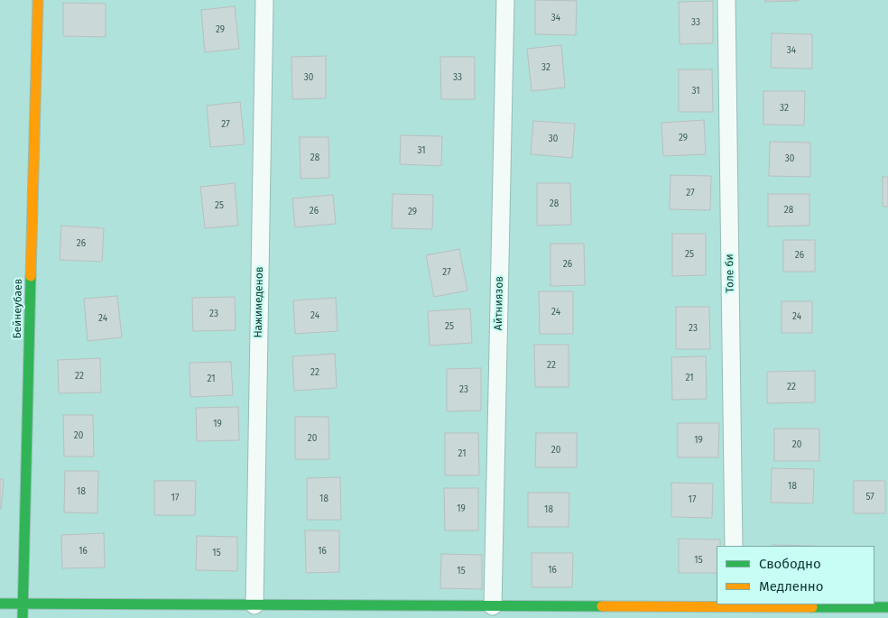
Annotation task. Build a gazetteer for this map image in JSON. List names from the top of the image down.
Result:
{
  "streets": {
    "street": [
      "Толе би",
      "Нажимеденов",
      "Айтниязов",
      "Бейнеубаев"
    ]
  },
  "house_numbers": [
    "34",
    "33",
    "29",
    "34",
    "32",
    "30",
    "33",
    "31",
    "32",
    "27",
    "29",
    "30",
    "31",
    "28",
    "30",
    "27",
    "28",
    "25",
    "28",
    "26",
    "29",
    "26",
    "25",
    "26",
    "26",
    "27",
    "24",
    "23",
    "24",
    "24",
    "24",
    "25",
    "23",
    "22",
    "22",
    "22",
    "21",
    "21",
    "22",
    "23",
    "19",
    "20",
    "20",
    "19",
    "20",
    "20",
    "21",
    "18",
    "18",
    "57",
    "17",
    "18",
    "17",
    "19",
    "18",
    "16",
    "16",
    "15",
    "15",
    "16",
    "15"
  ],
  "legend": ["Свободно", "Медленно"]
}
